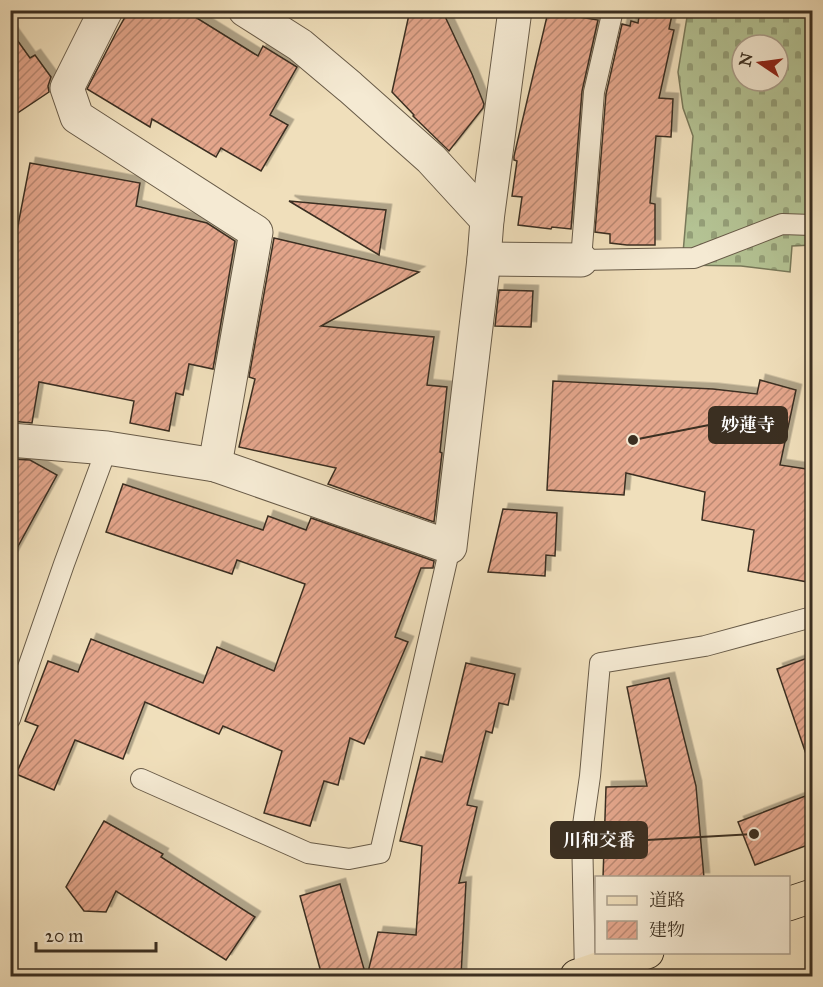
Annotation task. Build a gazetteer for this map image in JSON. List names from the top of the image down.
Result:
{
  "places": ["妙蓮寺", "川和交番"],
  "legend": ["道路", "建物"],
  "scale_bar": "20 m",
  "north": "left"
}
